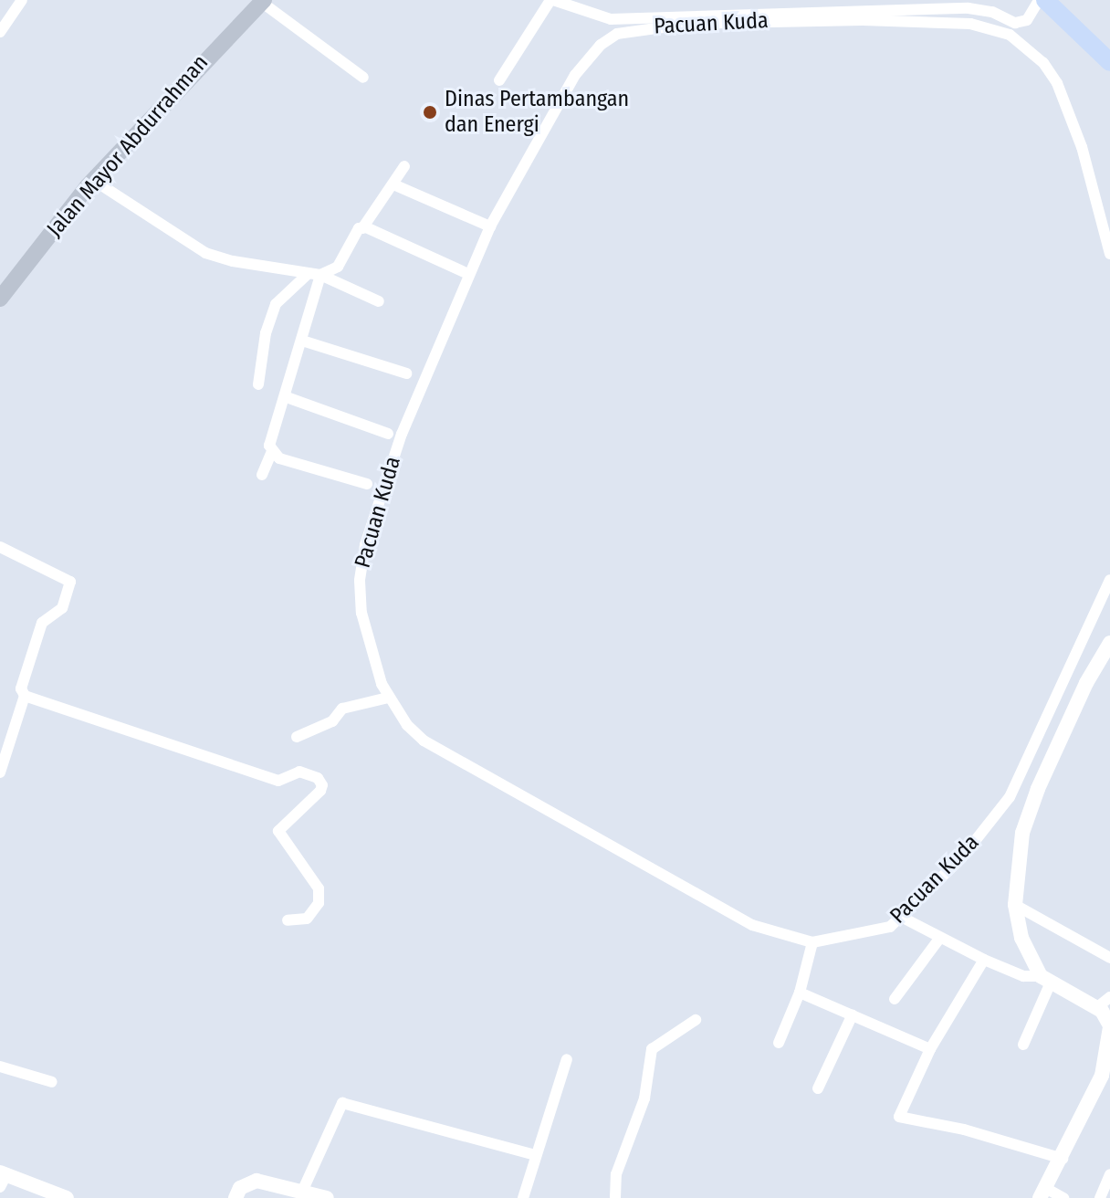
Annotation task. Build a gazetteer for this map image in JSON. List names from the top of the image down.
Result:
{
  "streets": {
    "main road": ["Jalan Mayor Abdurrahman"],
    "street": ["Pacuan Kuda"]
  },
  "places": ["Dinas Pertambangan dan Energi"]
}
